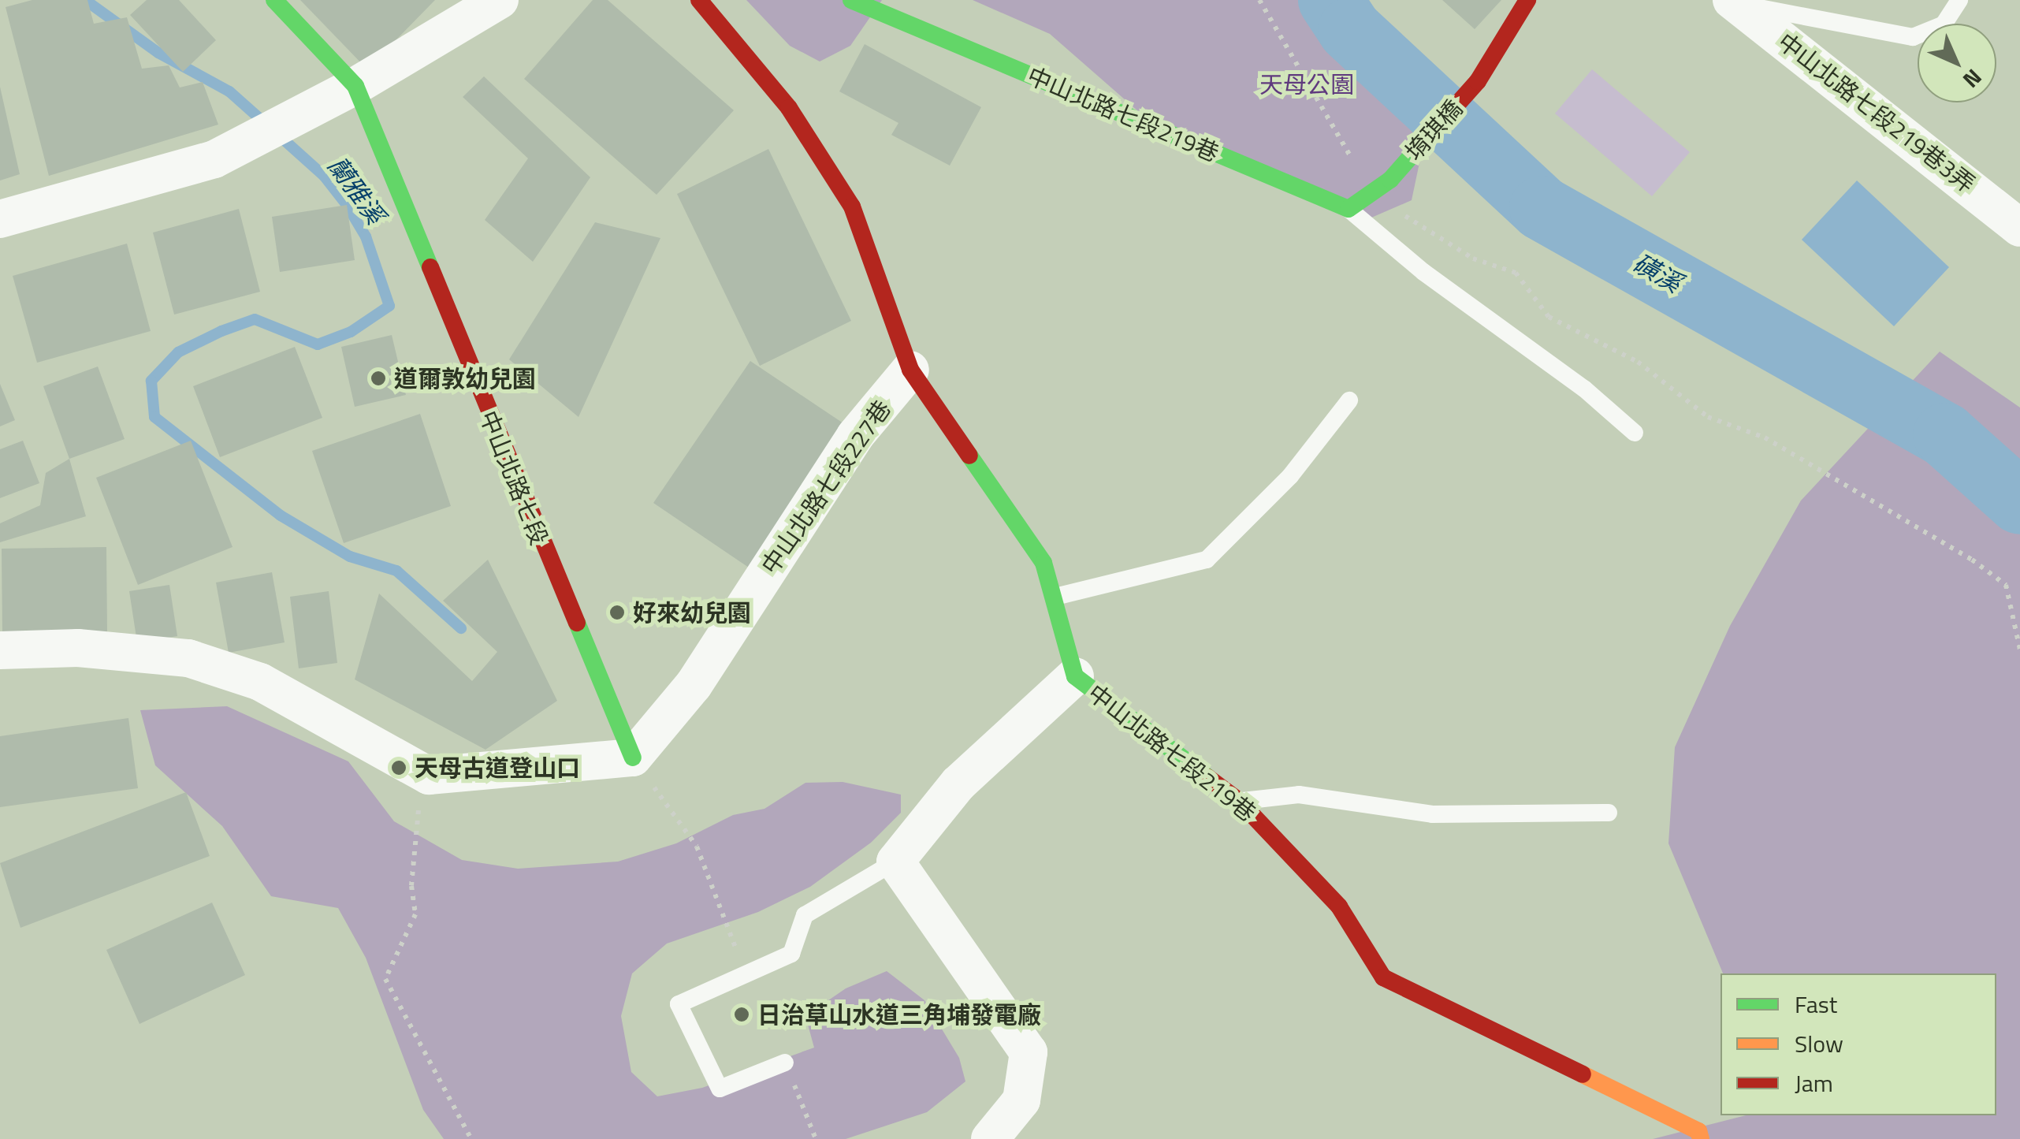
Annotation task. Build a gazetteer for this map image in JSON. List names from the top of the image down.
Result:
{
  "streets": {
    "street": [
      "中山北路七段219巷3弄",
      "中山北路七段219巷",
      "堉琪橋",
      "中山北路七段",
      "中山北路七段227巷"
    ]
  },
  "crossings": [
    ["中山北路七段219巷", "中山北路七段227巷"],
    ["中山北路七段", "中山北路七段227巷"]
  ],
  "water": ["蘭雅溪", "磺溪"],
  "parks": ["天母公園"],
  "places": [
    "道爾敦幼兒園",
    "好來幼兒園",
    "天母古道登山口",
    "日治草山水道三角埔發電廠"
  ],
  "legend": ["Fast", "Slow", "Jam"],
  "north": "bottom right"
}
